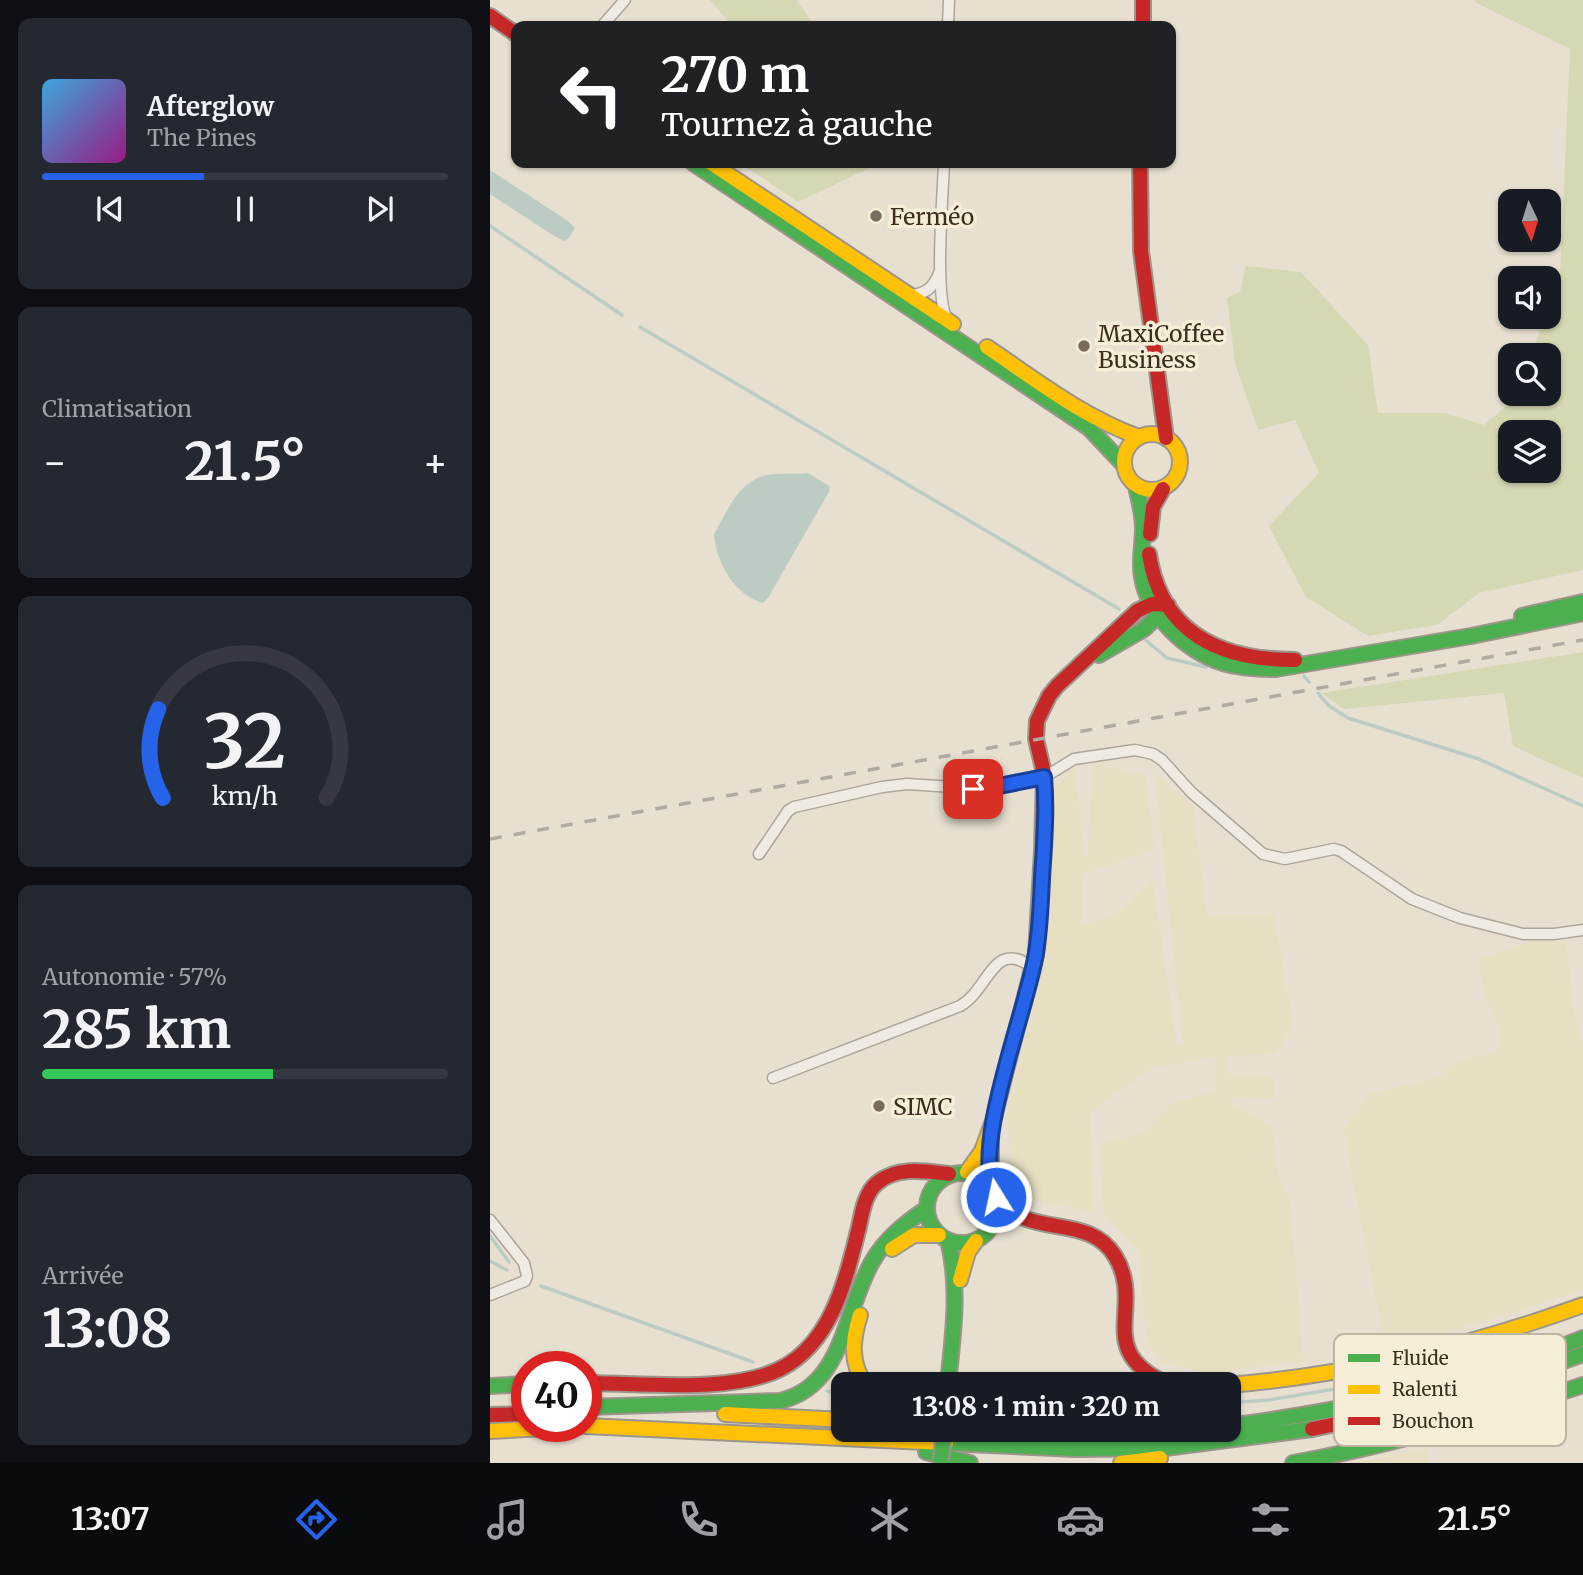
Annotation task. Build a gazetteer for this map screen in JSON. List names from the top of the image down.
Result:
{
  "places": ["Ferméo", "MaxiCoffee Business", "SIMC"],
  "legend": ["Fluide", "Ralenti", "Bouchon"],
  "north": "bottom",
  "page": {
    "turn": ["270 m", "Tournez à gauche"],
    "song": ["Afterglow", "The Pines"],
    "tile": [
      "Climatisation",
      ["Autonomie · 57%", "285 km"],
      ["Arrivée", "13:08"]
    ],
    "heat": ["−", "21.5°", "+"],
    "limit": "40",
    "trip": "13:08 · 1 min · 320 m",
    "tabs": ["13:07", "21.5°"],
    "gauge": ["32", "km/h"]
  }
}
